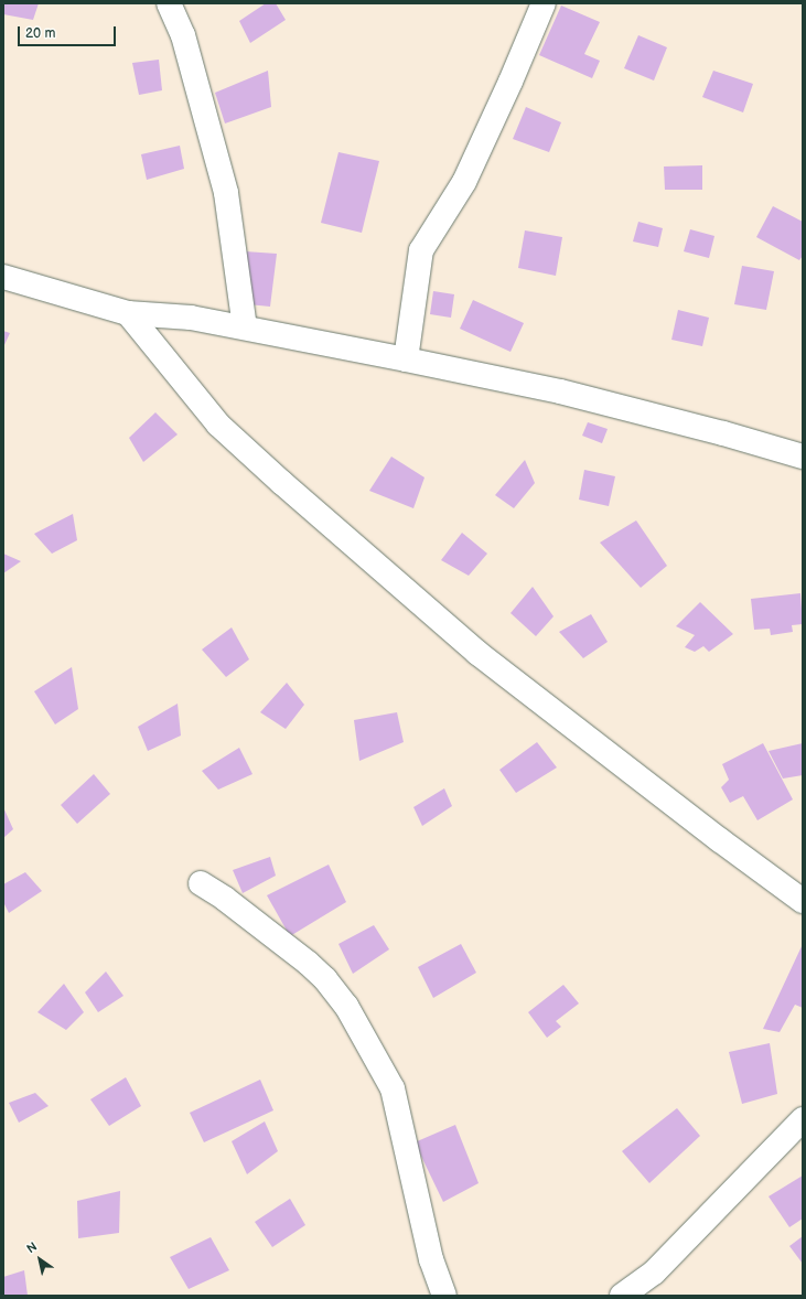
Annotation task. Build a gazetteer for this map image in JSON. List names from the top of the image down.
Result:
{
  "scale_bar": "20 m",
  "north": "top left"
}
